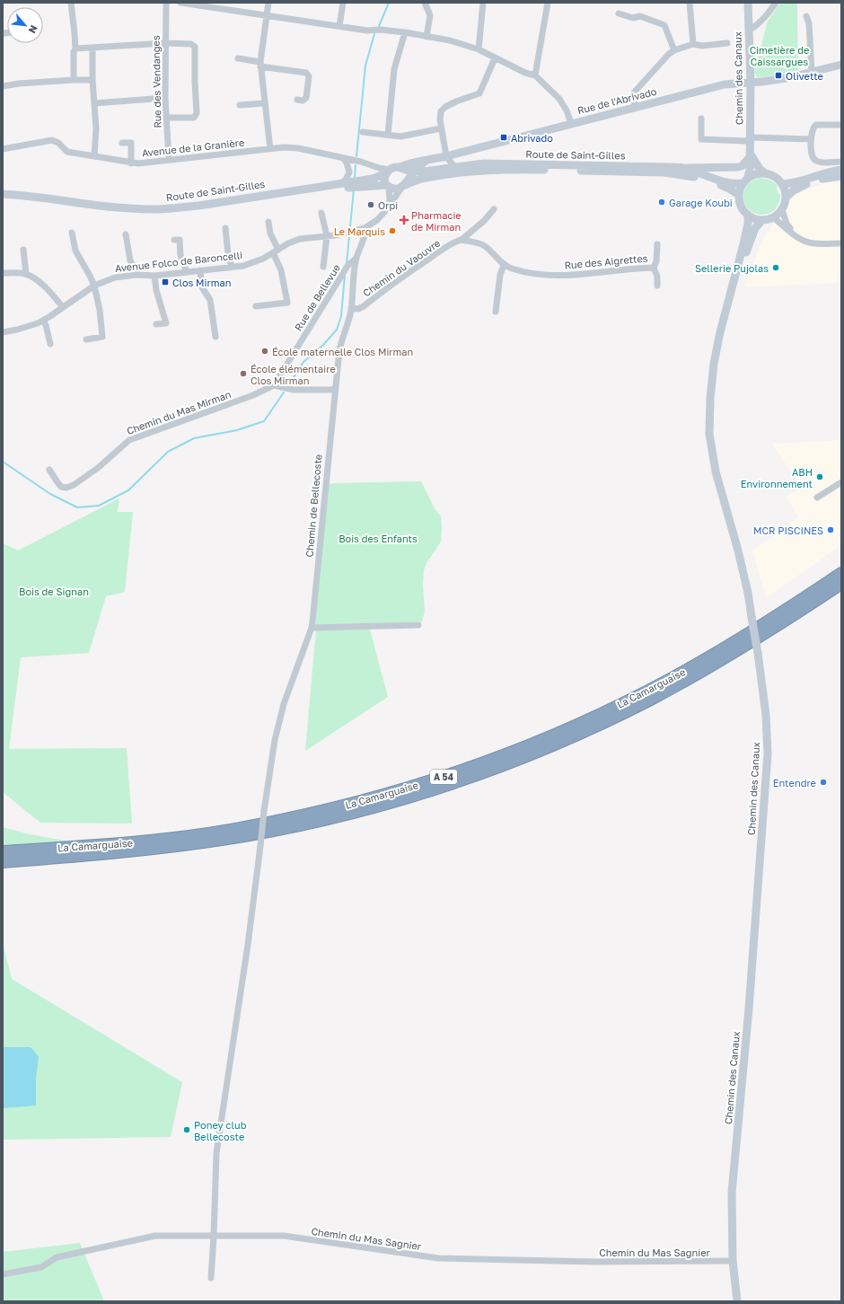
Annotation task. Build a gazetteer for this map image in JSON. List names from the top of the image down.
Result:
{
  "streets": {
    "highway": ["La Camarguaise", "A 54"],
    "main road": ["Chemin des Canaux", "Rue de l'Abrivado", "Route de Saint-Gilles"],
    "street": [
      "Rue des Vendanges",
      "Avenue de la Granière",
      "Avenue Folco de Baroncelli",
      "Rue des Aigrettes",
      "Chemin du Vaouvre",
      "Rue de Bellevue",
      "Chemin du Mas Mirman",
      "Chemin de Bellecoste",
      "Chemin du Mas Sagnier"
    ]
  },
  "crossings": [
    ["Chemin des Canaux", "Rue de l'Abrivado"],
    ["Chemin des Canaux", "Route de Saint-Gilles"],
    ["Chemin des Canaux", "Chemin du Mas Sagnier"],
    ["Rue des Vendanges", "Avenue de la Granière"],
    ["Rue de l'Abrivado", "Avenue de la Granière"],
    ["Rue de l'Abrivado", "Route de Saint-Gilles"],
    ["Avenue de la Granière", "Route de Saint-Gilles"],
    ["Avenue Folco de Baroncelli", "Chemin de Bellecoste"],
    ["Rue des Aigrettes", "Chemin du Vaouvre"],
    ["Chemin du Vaouvre", "Chemin de Bellecoste"],
    ["Rue de Bellevue", "Chemin du Mas Mirman"],
    ["Rue de Bellevue", "Chemin de Bellecoste"],
    ["Chemin de Bellecoste", "Chemin du Mas Sagnier"]
  ],
  "parks": ["Cimetière de Caissargues", "Bois des Enfants", "Bois de Signan"],
  "places": {
    "transit": ["Olivette", "Abrivado", "Clos Mirman"],
    "other": [
      "Garage Koubi",
      "Orpi",
      "Le Marquis",
      "Sellerie Pujolas",
      "École maternelle Clos Mirman",
      "École élémentaire Clos Mirman",
      "ABH Environnement",
      "MCR PISCINES",
      "Entendre",
      "Poney club Bellecoste"
    ],
    "health": ["Pharmacie de Mirman"]
  },
  "north": "bottom right"
}
